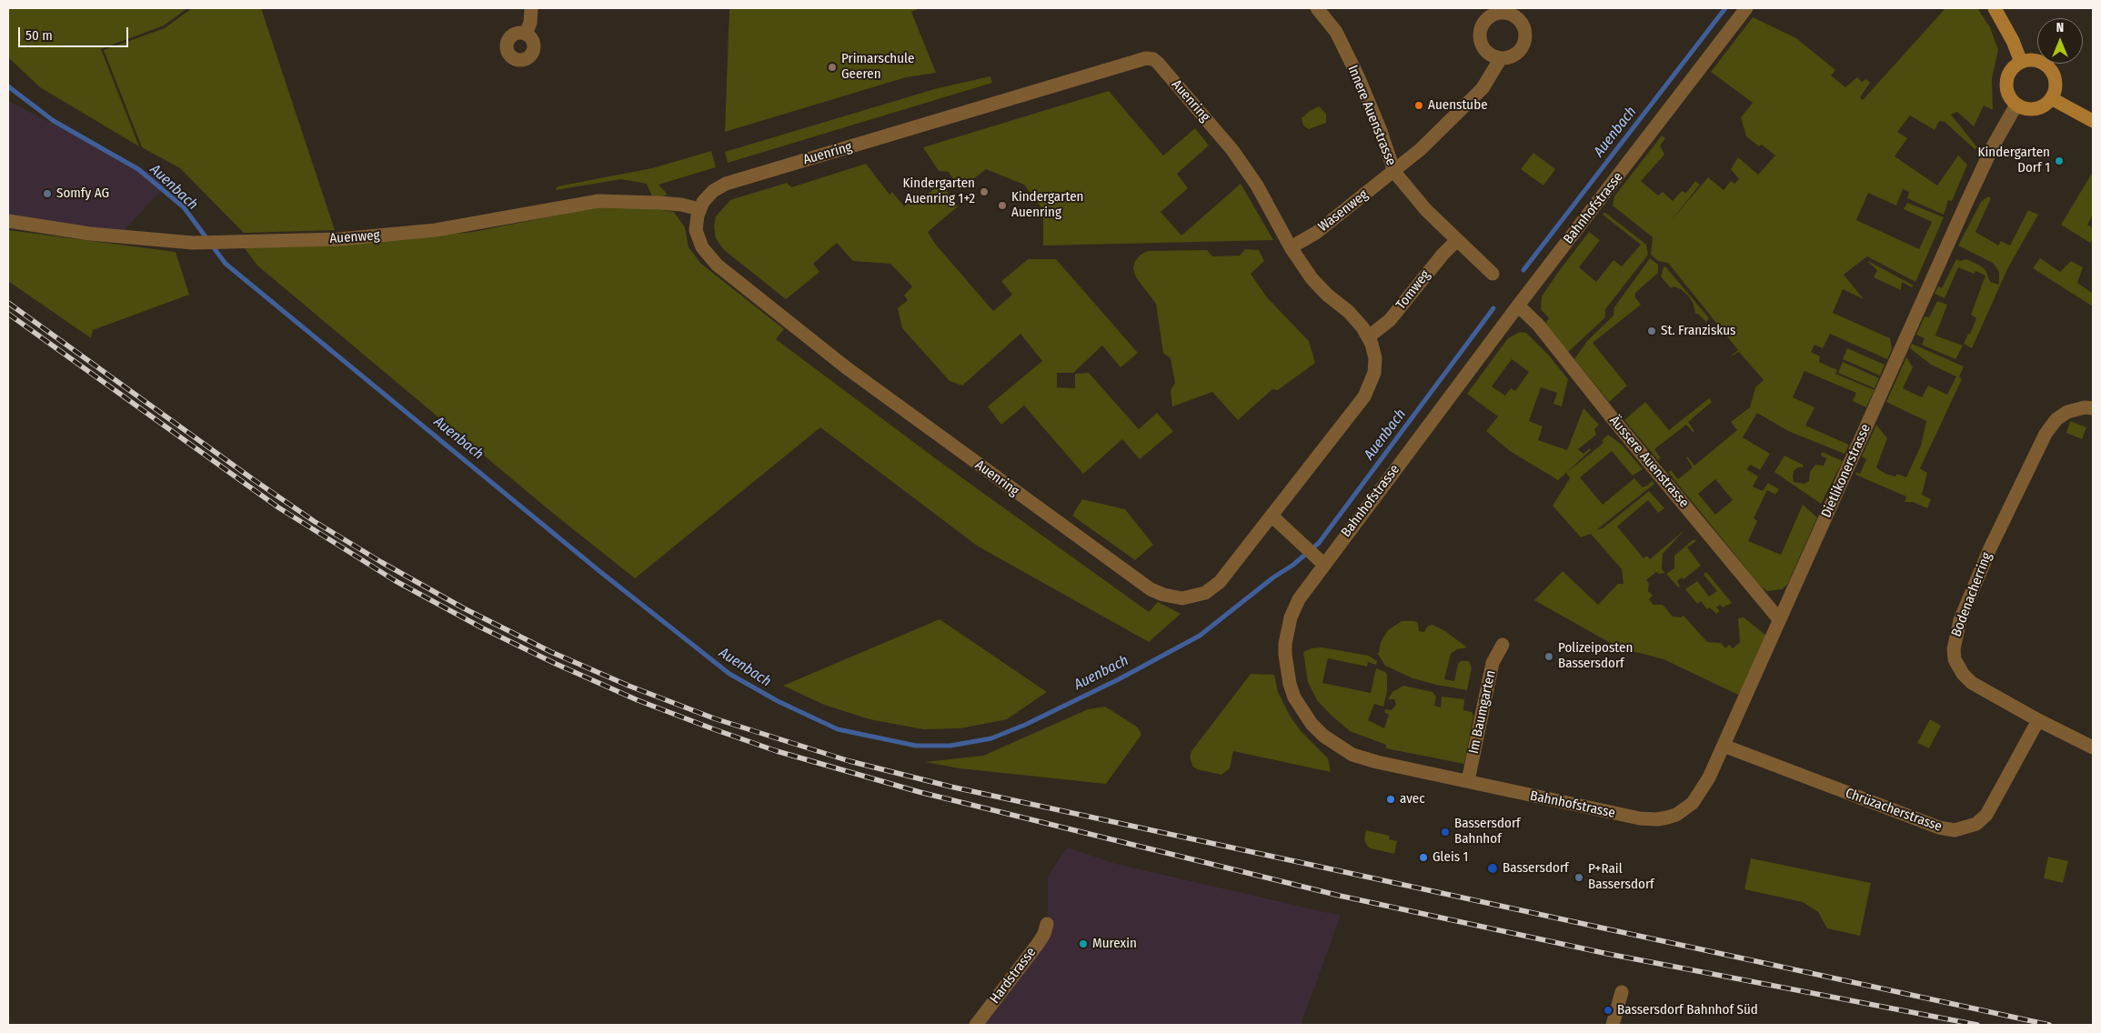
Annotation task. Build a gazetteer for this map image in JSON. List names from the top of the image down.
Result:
{
  "streets": {
    "street": [
      "Auenring",
      "Innere Auenstrasse",
      "Bahnhofstrasse",
      "Wasenweg",
      "Auenweg",
      "Tomweg",
      "Äussere Auenstrasse",
      "Dietlikonerstrasse",
      "Bodenacherring",
      "Im Baumgarten",
      "Chrüzacherstrasse",
      "Hardstrasse"
    ]
  },
  "crossings": [
    ["Auenring", "Wasenweg"],
    ["Auenring", "Auenweg"],
    ["Auenring", "Tomweg"],
    ["Innere Auenstrasse", "Wasenweg"],
    ["Innere Auenstrasse", "Tomweg"],
    ["Bahnhofstrasse", "Äussere Auenstrasse"],
    ["Bahnhofstrasse", "Dietlikonerstrasse"],
    ["Bahnhofstrasse", "Im Baumgarten"],
    ["Äussere Auenstrasse", "Dietlikonerstrasse"],
    ["Dietlikonerstrasse", "Chrüzacherstrasse"],
    ["Bodenacherring", "Chrüzacherstrasse"]
  ],
  "water": ["Auenbach"],
  "places": [
    "Primarschule Geeren",
    "Auenstube",
    "Kindergarten Dorf 1",
    "Kindergarten Auenring 1+2",
    "Somfy AG",
    "Kindergarten Auenring",
    "St. Franziskus",
    "Polizeiposten Bassersdorf",
    "avec",
    "Bassersdorf Bahnhof",
    "Gleis 1",
    "Bassersdorf",
    "P+Rail Bassersdorf",
    "Murexin",
    "Bassersdorf Bahnhof Süd"
  ],
  "scale_bar": "50 m",
  "north": "top"
}
